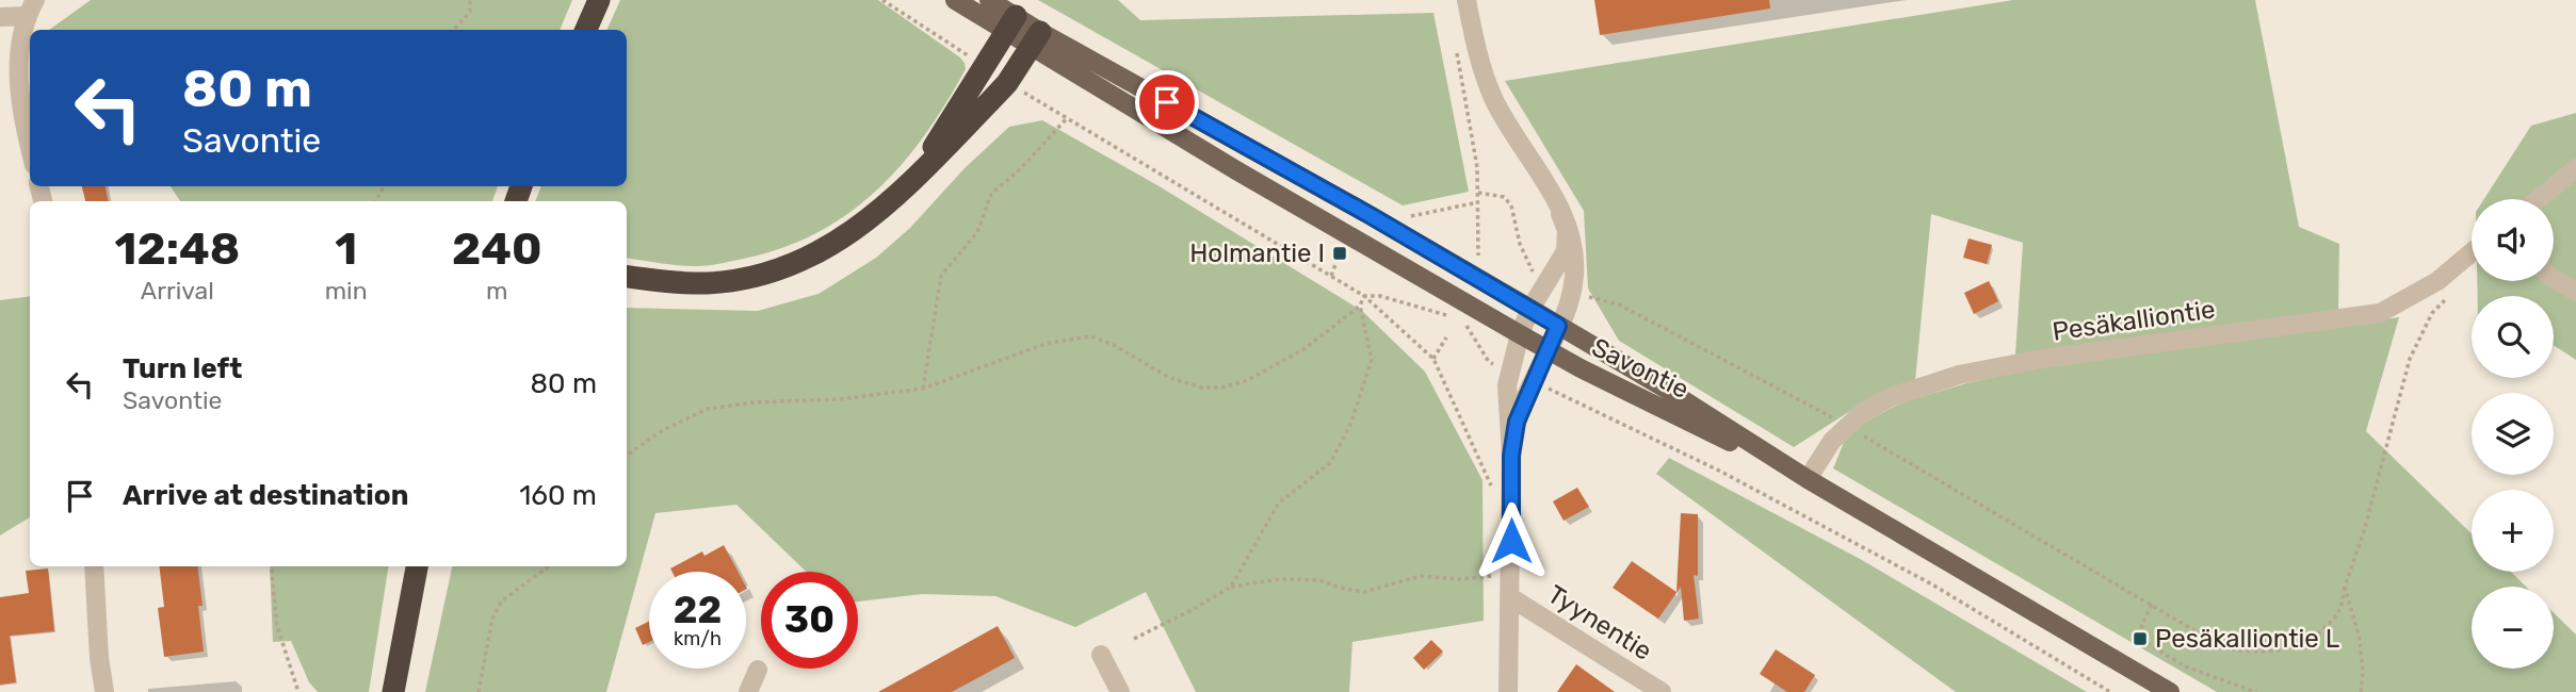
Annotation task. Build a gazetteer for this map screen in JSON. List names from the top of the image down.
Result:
{
  "streets": {
    "main road": ["Savontie"],
    "street": ["Pesäkalliontie", "Tyynentie"]
  },
  "crossings": [
    ["Pesäkalliontie", "Savontie"]
  ],
  "places": {
    "transit": ["Holmantie I", "Pesäkalliontie L"]
  },
  "page": {
    "turn": ["80 m", "Savontie"],
    "map_buttons": ["+", "−"],
    "eta": [
      "12:48",
      "Arrival",
      "1",
      "min",
      "240",
      "m"
    ],
    "list": [
      {
        "name": "Turn left",
        "note": "Savontie",
        "value": "80 m"
      },
      {
        "name": "Arrive at destination",
        "value": "160 m"
      }
    ],
    "speed": "22 km/h",
    "limit": "30"
  }
}
